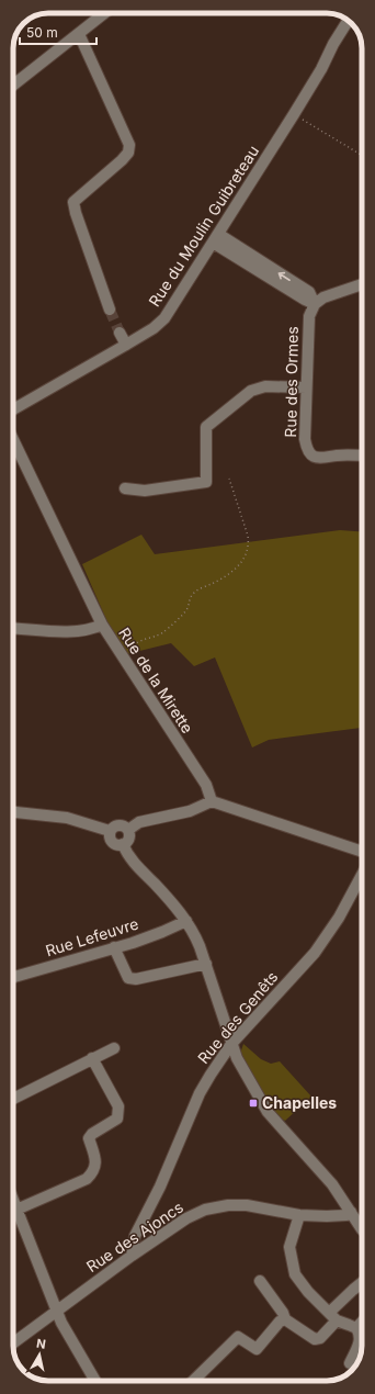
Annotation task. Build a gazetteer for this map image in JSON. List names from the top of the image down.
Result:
{
  "streets": {
    "street": [
      "Rue du Moulin Guibreteau",
      "Rue des Ormes",
      "Rue de la Mirette",
      "Rue Lefeuvre",
      "Rue des Genêts",
      "Rue des Ajoncs"
    ]
  },
  "crossings": [
    ["Rue des Genêts", "Rue des Ajoncs"]
  ],
  "places": {
    "transit": ["Chapelles"]
  },
  "scale_bar": "50 m",
  "north": "top"
}
